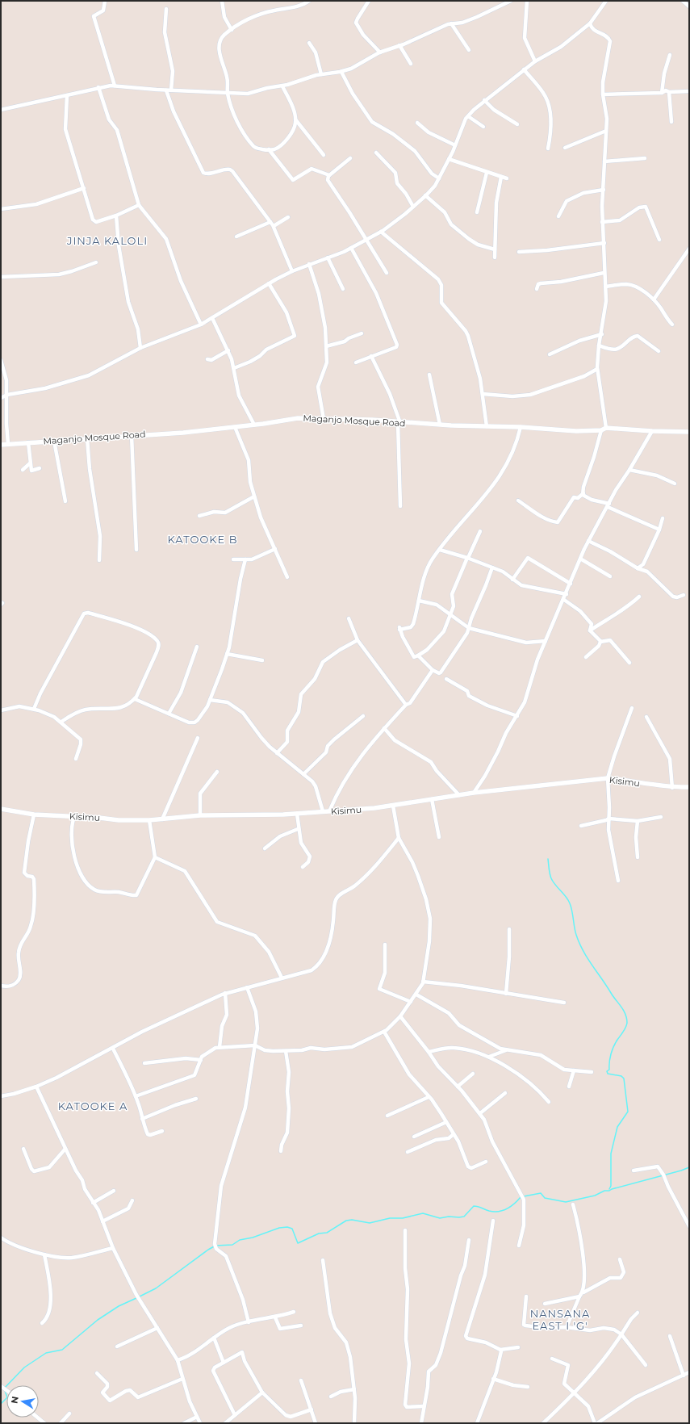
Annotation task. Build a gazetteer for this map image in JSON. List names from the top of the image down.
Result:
{
  "streets": {
    "street": ["Maganjo Mosque Road", "Kisimu"]
  },
  "districts": [
    "JINJA KALOLI",
    "KATOOKE B",
    "KATOOKE A",
    "NANSANA EAST I 'G'"
  ],
  "north": "left"
}
